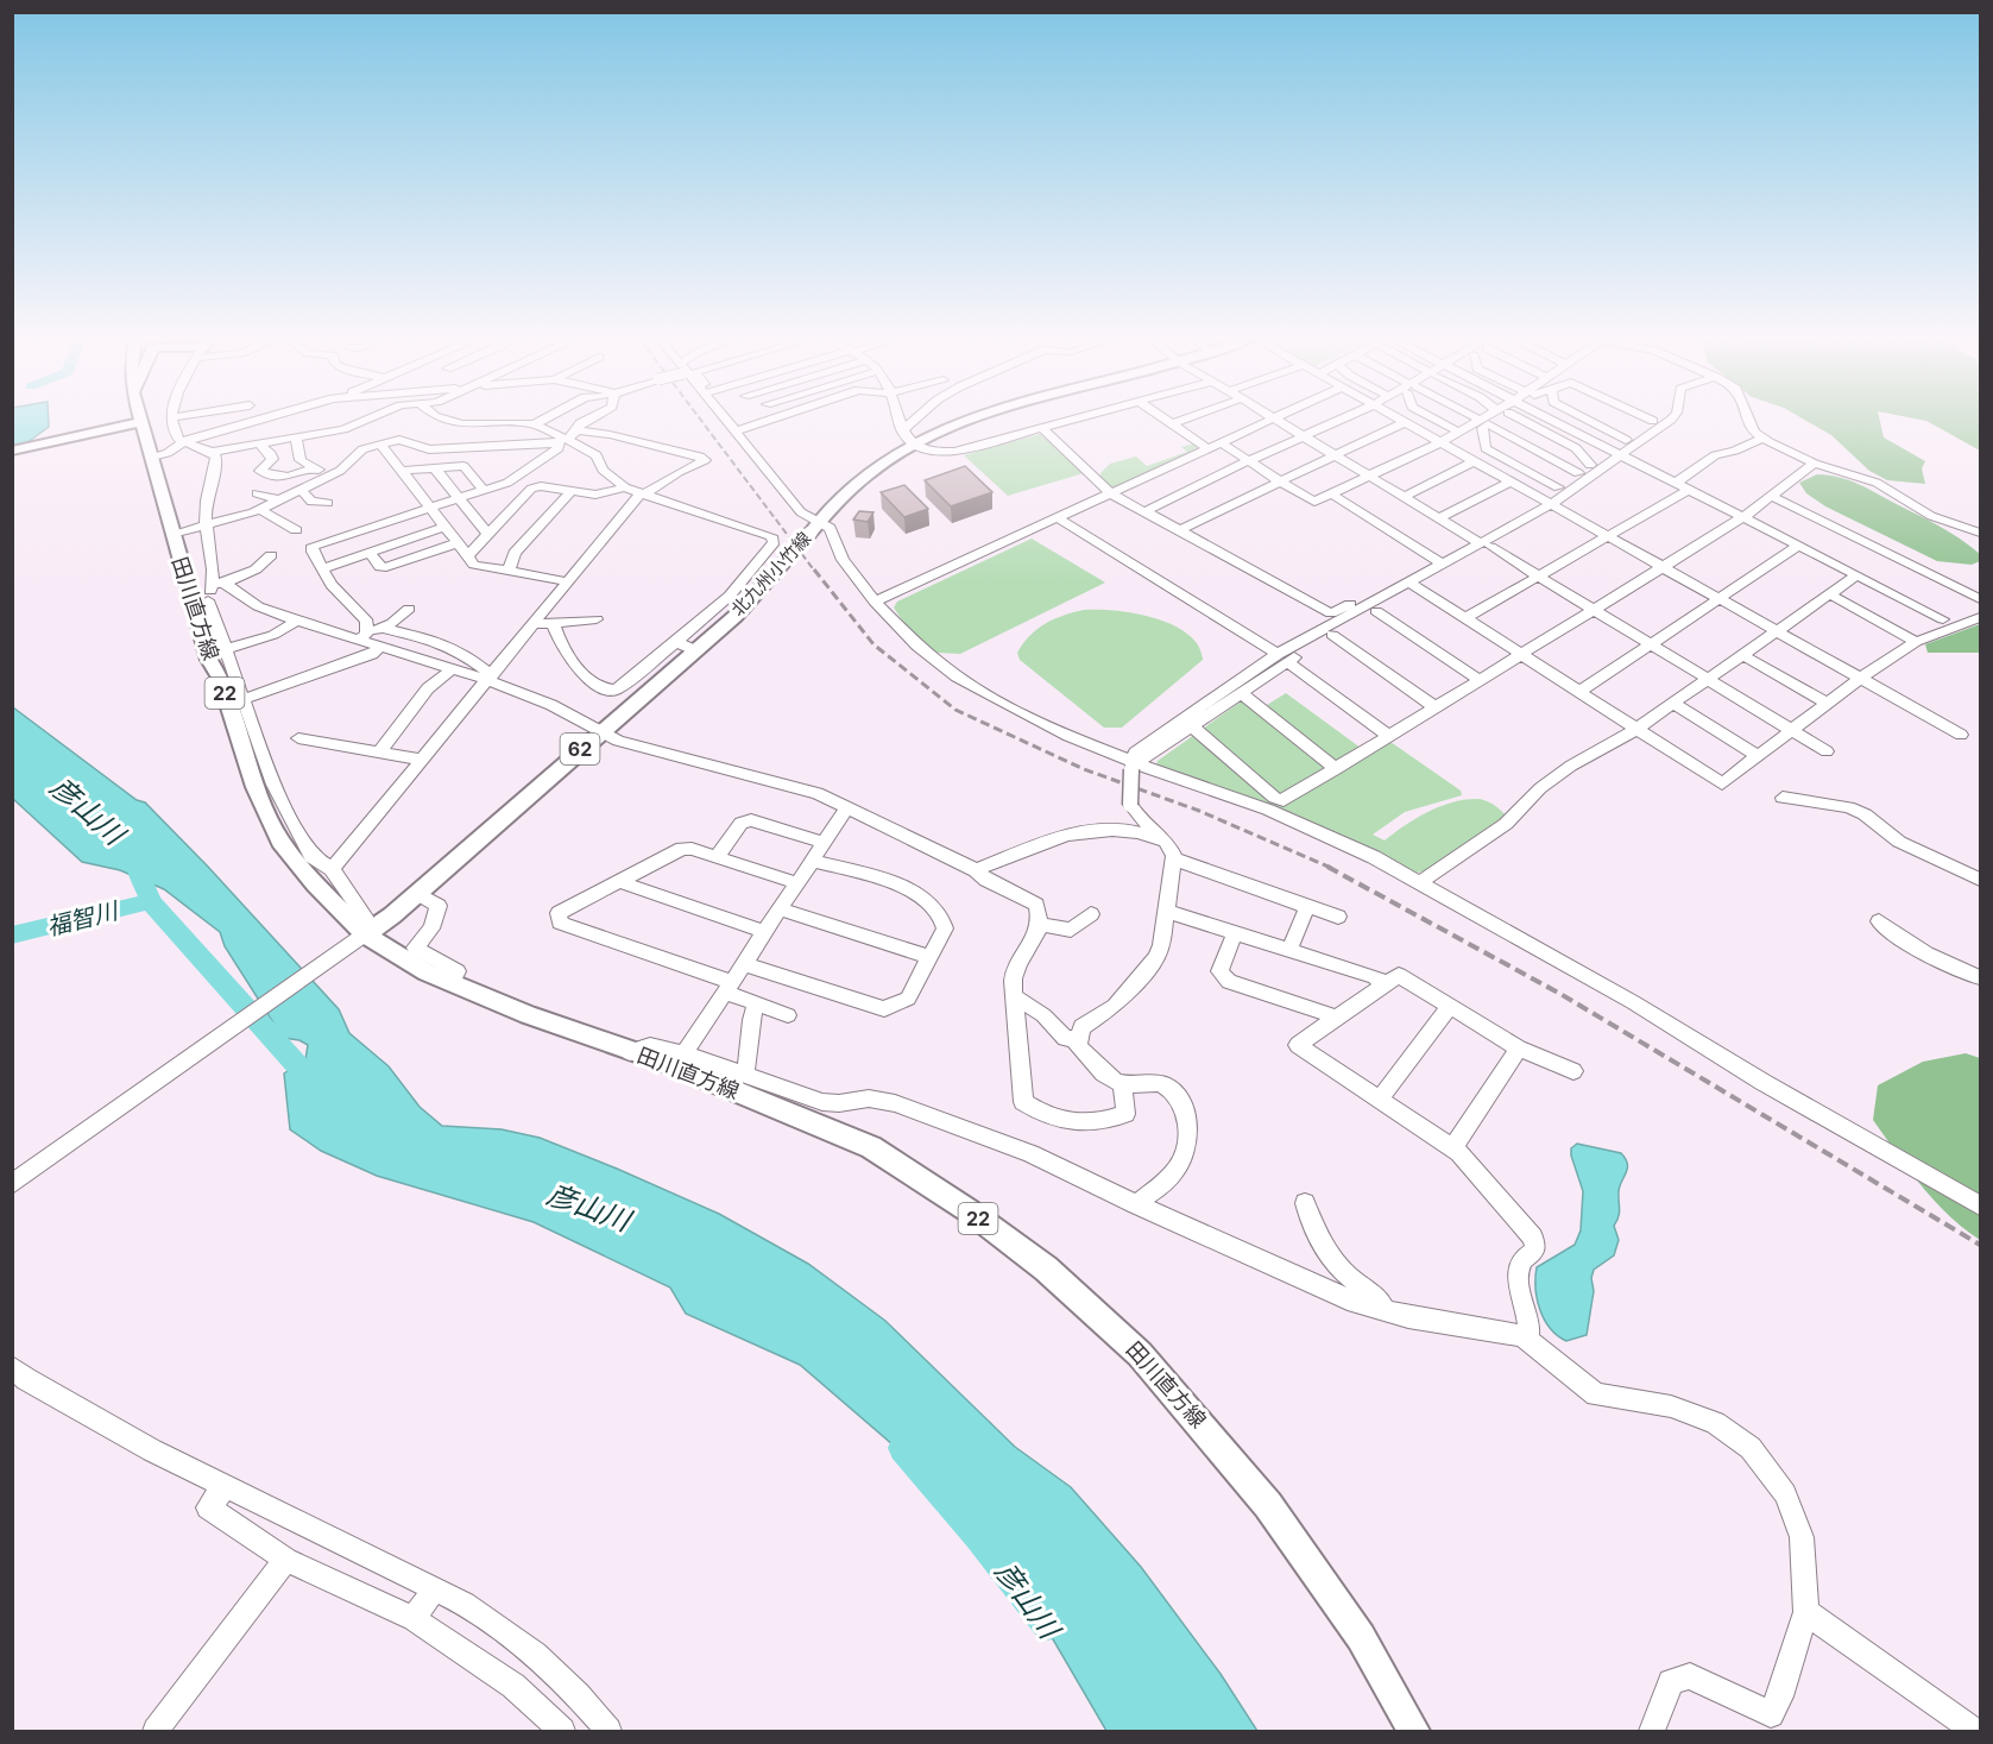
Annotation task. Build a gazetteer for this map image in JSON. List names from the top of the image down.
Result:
{
  "streets": {
    "main road": [
      "北九州小竹線",
      "田川直方線",
      "22",
      "62"
    ]
  },
  "crossings": [
    ["北九州小竹線", "田川直方線"]
  ],
  "water": ["彦山川", "福智川"]
}
